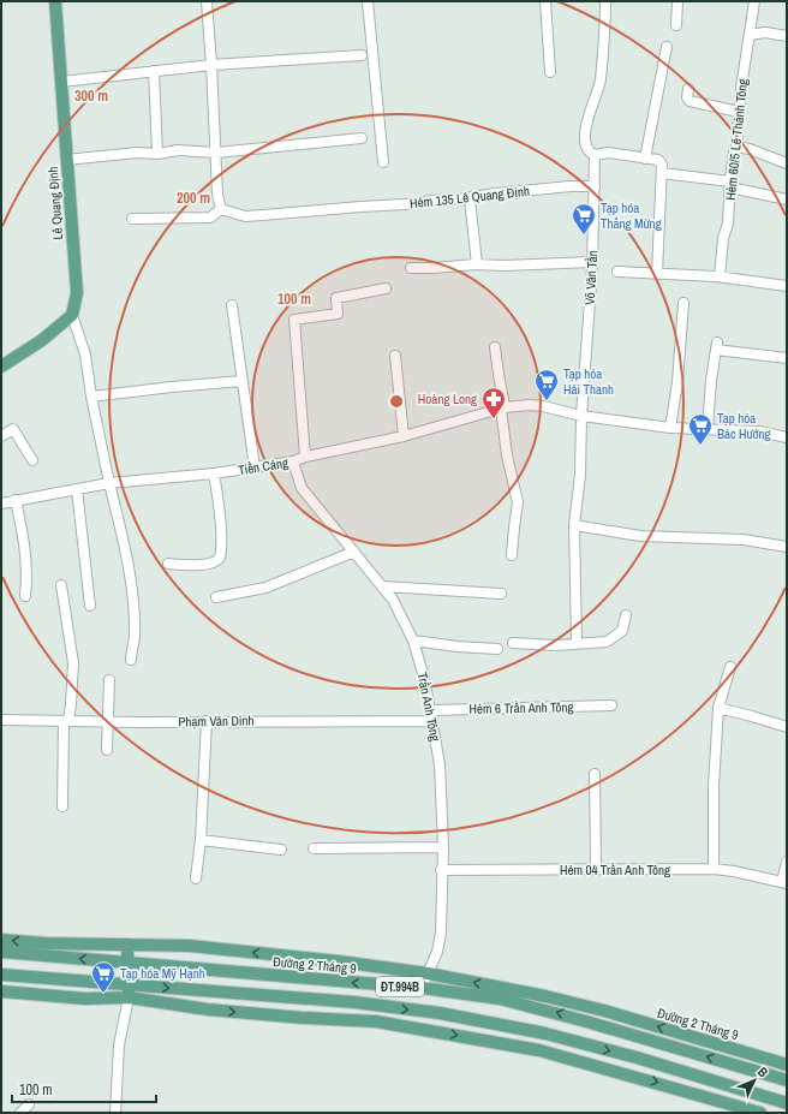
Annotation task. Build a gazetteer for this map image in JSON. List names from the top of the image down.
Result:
{
  "streets": {
    "main road": ["Lê Quang Định", "Đường 2 Tháng 9", "ĐT.994B"],
    "street": [
      "Hẻm 60/5 Lê Thánh Tông",
      "Hẻm 135 Lê Quang Định",
      "Võ Văn Tần",
      "Tiền Cảng",
      "Trần Anh Tông",
      "Hẻm 6 Trần Anh Tông",
      "Phạm Văn Dinh",
      "Hẻm 04 Trần Anh Tông"
    ]
  },
  "crossings": [
    ["Hẻm 135 Lê Quang Định", "Võ Văn Tần"],
    ["Võ Văn Tần", "Tiền Cảng"],
    ["Tiền Cảng", "Trần Anh Tông"],
    ["Trần Anh Tông", "Hẻm 6 Trần Anh Tông"],
    ["Trần Anh Tông", "Phạm Văn Dinh"],
    ["Trần Anh Tông", "Hẻm 04 Trần Anh Tông"],
    ["Trần Anh Tông", "Đường 2 Tháng 9"]
  ],
  "places": {
    "supermarket": [
      "Tạp hóa Thắng Mừng",
      "Tạp hóa Hải Thanh",
      "Tạp hóa Bác Hướng",
      "Tạp hóa Mỹ Hạnh"
    ],
    "pharmacy": ["Hoàng Long"]
  },
  "scale_bar": "100 m",
  "north": "top right",
  "rings": ["300 m", "200 m", "100 m"]
}
